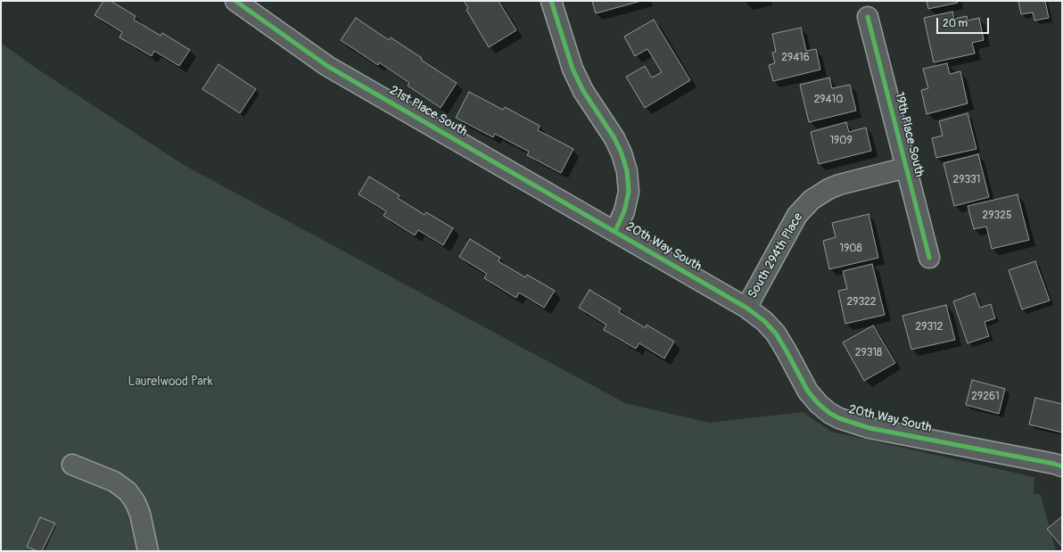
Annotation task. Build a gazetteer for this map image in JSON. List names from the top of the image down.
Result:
{
  "streets": {
    "street": [
      "21st Place South",
      "19th Place South",
      "20th Way South",
      "South 294th Place"
    ]
  },
  "crossings": [
    ["21st Place South", "20th Way South"],
    ["19th Place South", "South 294th Place"],
    ["20th Way South", "South 294th Place"]
  ],
  "parks": ["Laurelwood Park"],
  "house_numbers": [
    "29416",
    "29410",
    "1909",
    "29331",
    "29325",
    "1908",
    "29322",
    "29312",
    "29318",
    "29261"
  ],
  "scale_bar": "20 m"
}
